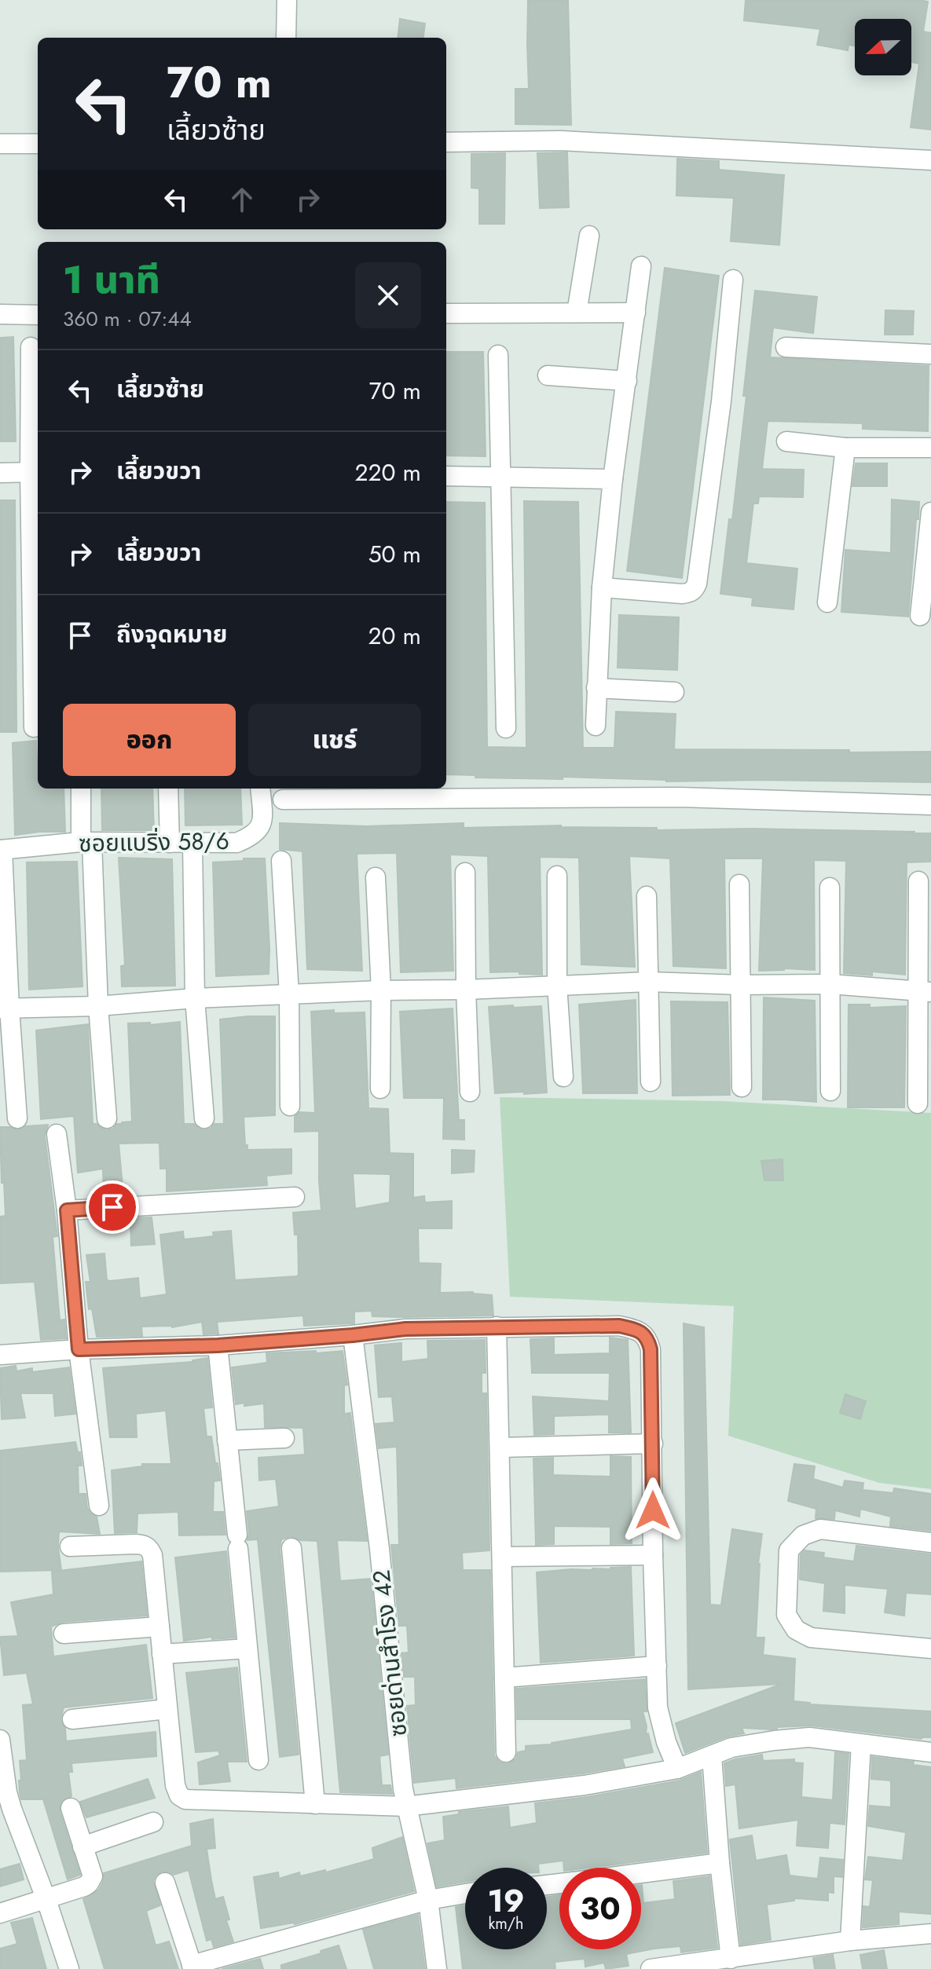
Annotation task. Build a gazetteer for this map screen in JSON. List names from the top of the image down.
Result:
{
  "streets": {
    "street": ["ซอยแบริ่ง 58/6", "ซอยด่านสำโรง 42"]
  },
  "north": "left",
  "page": {
    "turn": ["70 m", "เลี้ยวซ้าย"],
    "heading": ["1 นาที", "360 m · 07:44"],
    "list": [
      {
        "name": "เลี้ยวซ้าย",
        "value": "70 m"
      },
      {
        "name": "เลี้ยวขวา",
        "value": "220 m"
      },
      {
        "name": "เลี้ยวขวา",
        "value": "50 m"
      },
      {
        "name": "ถึงจุดหมาย",
        "value": "20 m"
      }
    ],
    "buttons": ["ออก", "แชร์"],
    "speed": "19 km/h",
    "limit": "30"
  }
}
